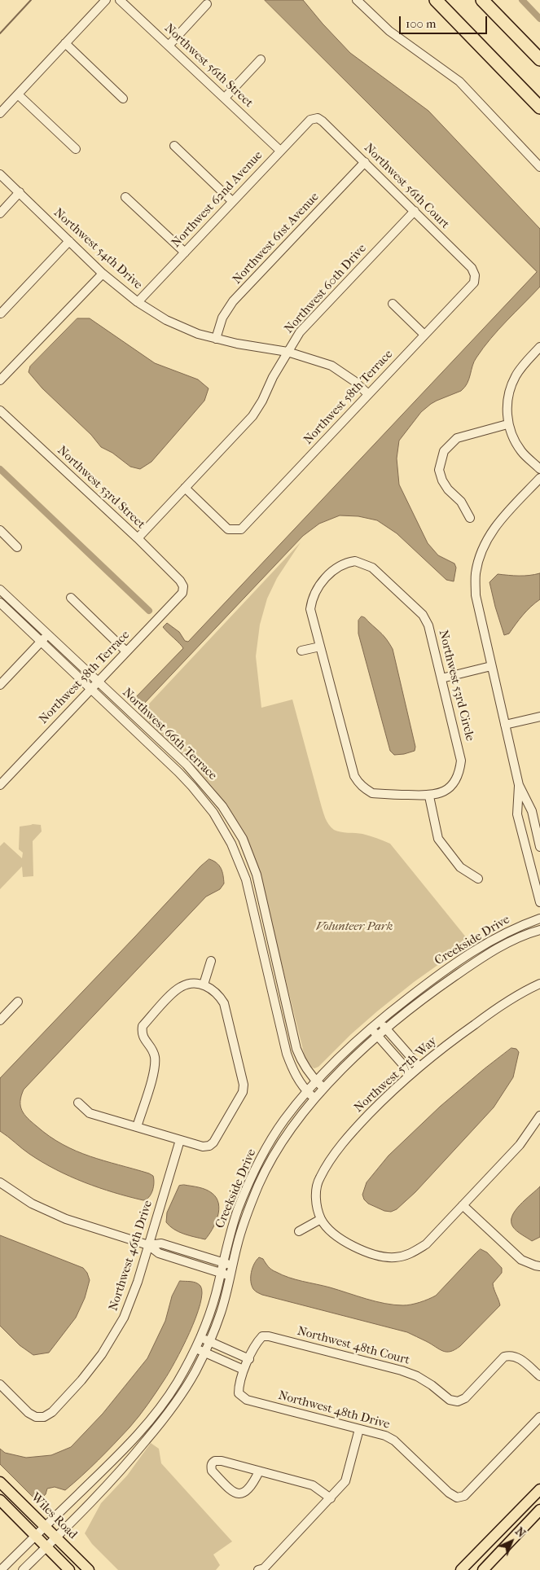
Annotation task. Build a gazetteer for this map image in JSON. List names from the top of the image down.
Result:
{
  "streets": {
    "main road": ["Wiles Road"],
    "street": [
      "Northwest 56th Street",
      "Northwest 56th Court",
      "Northwest 62nd Avenue",
      "Northwest 61st Avenue",
      "Northwest 54th Drive",
      "Northwest 60th Drive",
      "Northwest 58th Terrace",
      "Northwest 53rd Street",
      "Northwest 53rd Circle",
      "Northwest 66th Terrace",
      "Creekside Drive",
      "Northwest 57th Way",
      "Northwest 46th Drive",
      "Northwest 48th Court",
      "Northwest 48th Drive"
    ]
  },
  "crossings": [
    ["Northwest 56th Street", "Northwest 62nd Avenue"],
    ["Northwest 56th Court", "Northwest 62nd Avenue"],
    ["Northwest 56th Court", "Northwest 61st Avenue"],
    ["Northwest 56th Court", "Northwest 60th Drive"],
    ["Northwest 56th Court", "Northwest 58th Terrace"],
    ["Northwest 62nd Avenue", "Northwest 54th Drive"],
    ["Northwest 61st Avenue", "Northwest 54th Drive"],
    ["Northwest 54th Drive", "Northwest 60th Drive"],
    ["Northwest 54th Drive", "Northwest 58th Terrace"],
    ["Northwest 60th Drive", "Northwest 58th Terrace"],
    ["Northwest 60th Drive", "Northwest 53rd Street"],
    ["Northwest 58th Terrace", "Northwest 53rd Street"],
    ["Northwest 58th Terrace", "Northwest 66th Terrace"],
    ["Northwest 66th Terrace", "Creekside Drive"],
    ["Creekside Drive", "Wiles Road"],
    ["Northwest 48th Court", "Northwest 48th Drive"]
  ],
  "parks": ["Volunteer Park"],
  "scale_bar": "100 m",
  "north": "top right"
}
